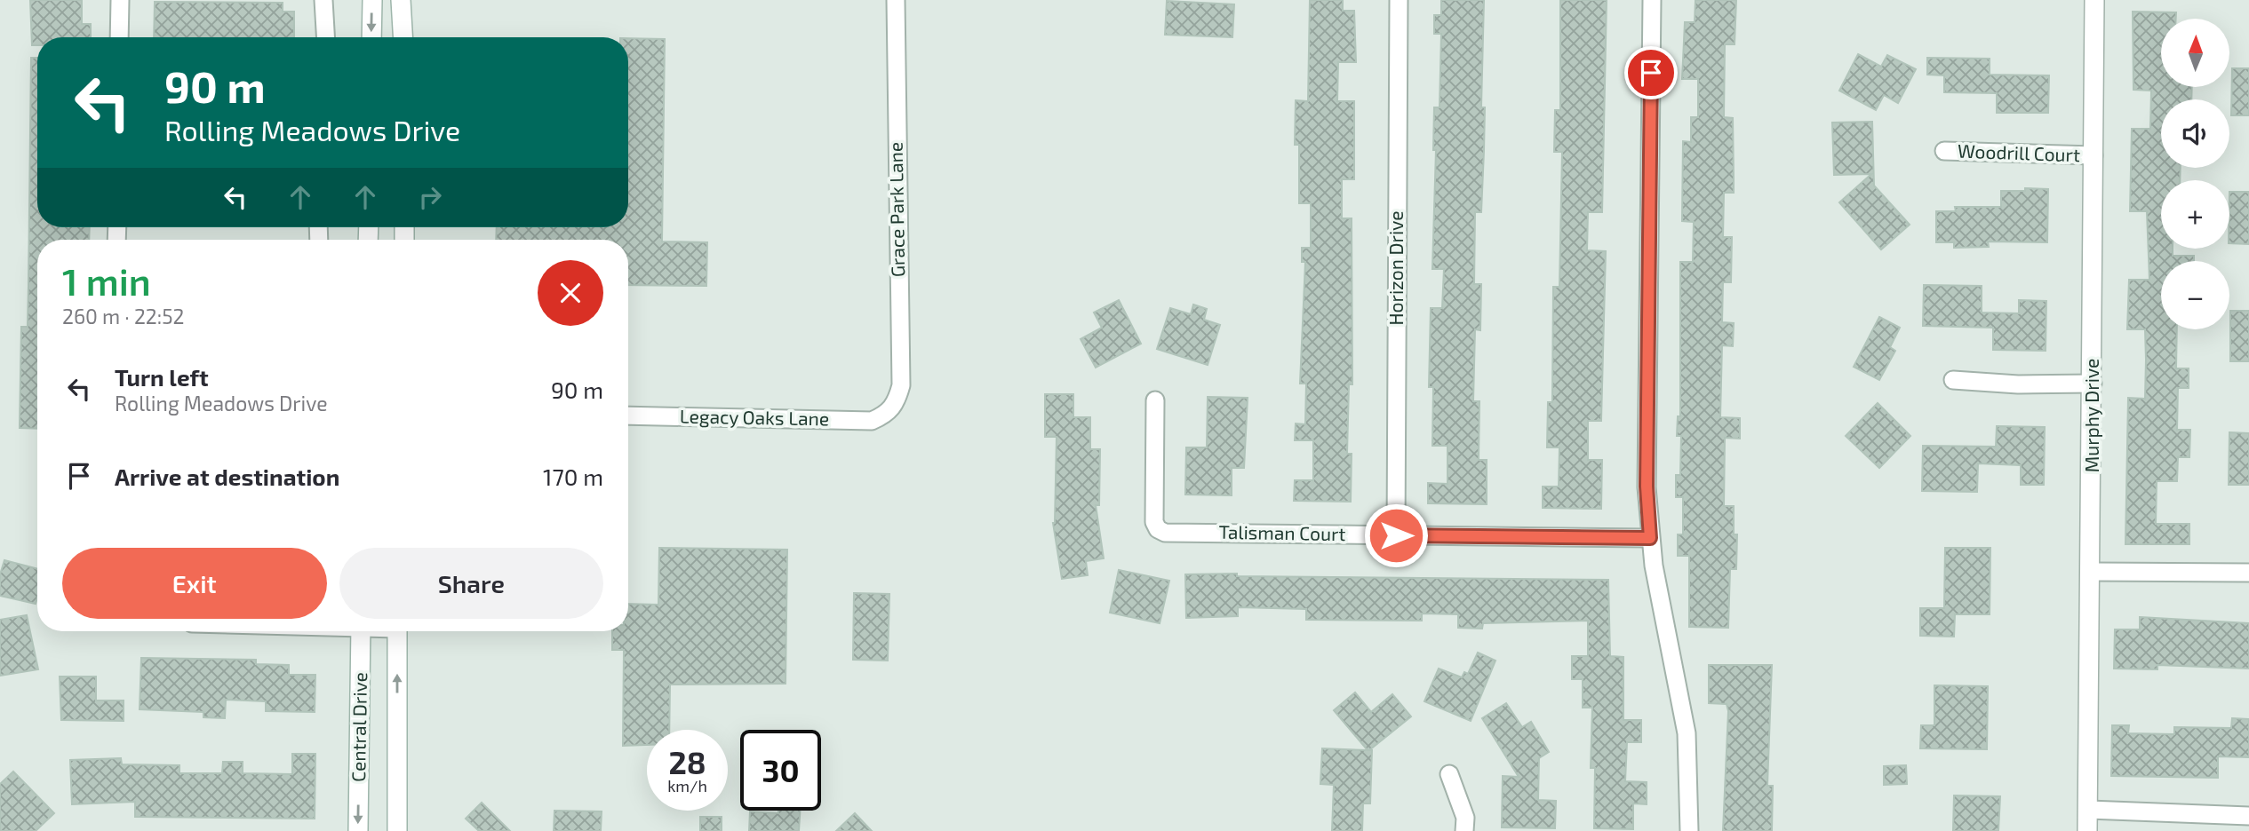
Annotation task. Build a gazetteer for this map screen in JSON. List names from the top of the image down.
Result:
{
  "streets": {
    "street": [
      "Woodrill Court",
      "Grace Park Lane",
      "Horizon Drive",
      "Murphy Drive",
      "Legacy Oaks Lane",
      "Talisman Court",
      "Central Drive"
    ]
  },
  "crossings": [
    ["Woodrill Court", "Murphy Drive"],
    ["Grace Park Lane", "Legacy Oaks Lane"],
    ["Horizon Drive", "Talisman Court"]
  ],
  "north": "top",
  "page": {
    "map_buttons": ["+", "−"],
    "turn": ["90 m", "Rolling Meadows Drive"],
    "heading": ["1 min", "260 m · 22:52"],
    "list": [
      {
        "name": "Turn left",
        "note": "Rolling Meadows Drive",
        "value": "90 m"
      },
      {
        "name": "Arrive at destination",
        "value": "170 m"
      }
    ],
    "buttons": ["Exit", "Share"],
    "speed": "28 km/h",
    "limit": "30"
  }
}
